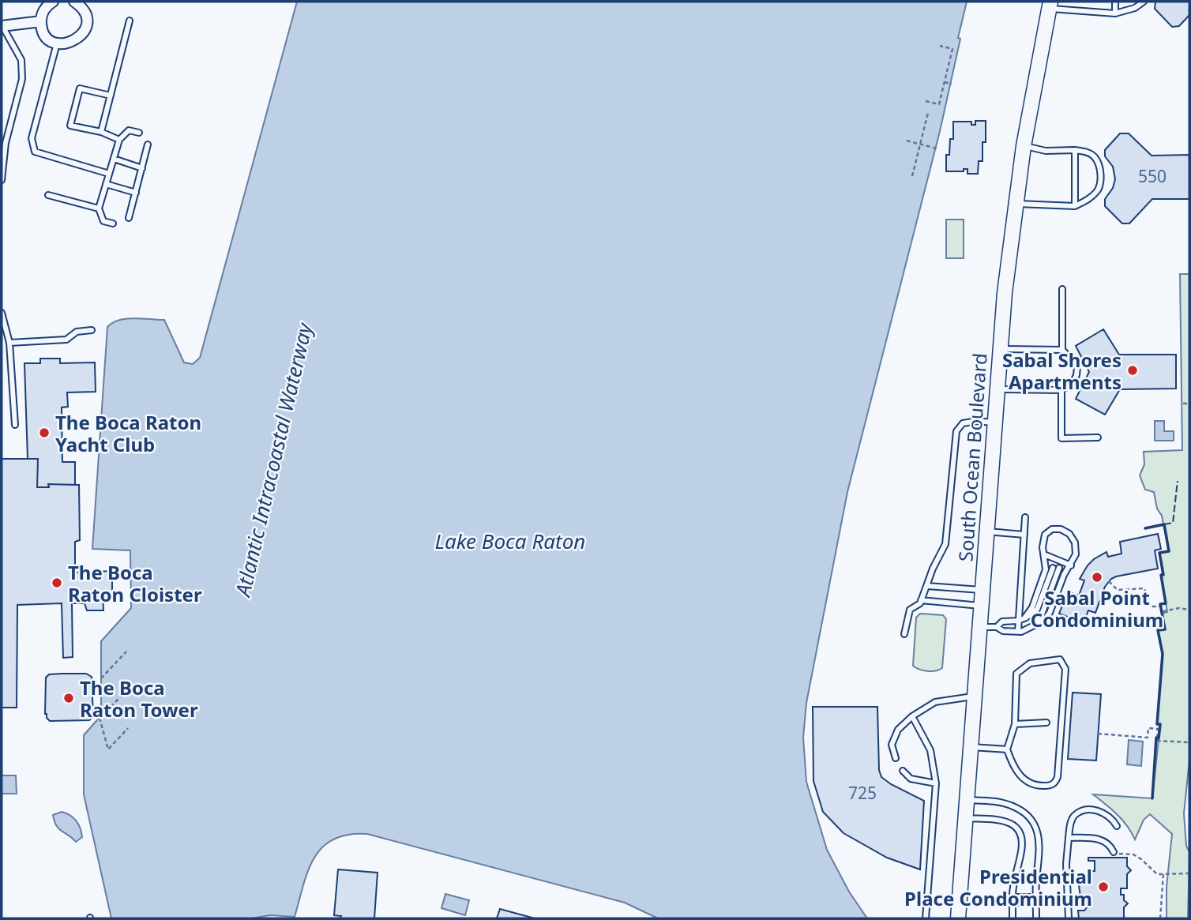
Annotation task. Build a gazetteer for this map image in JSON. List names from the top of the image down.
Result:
{
  "streets": {
    "main road": ["South Ocean Boulevard"]
  },
  "water": ["Atlantic Intracoastal Waterway", "Lake Boca Raton"],
  "places": [
    "Sabal Shores Apartments",
    "The Boca Raton Yacht Club",
    "Sabal Point Condominium",
    "The Boca Raton Cloister",
    "The Boca Raton Tower",
    "Presidential Place Condominium"
  ],
  "house_numbers": ["550", "725"]
}
